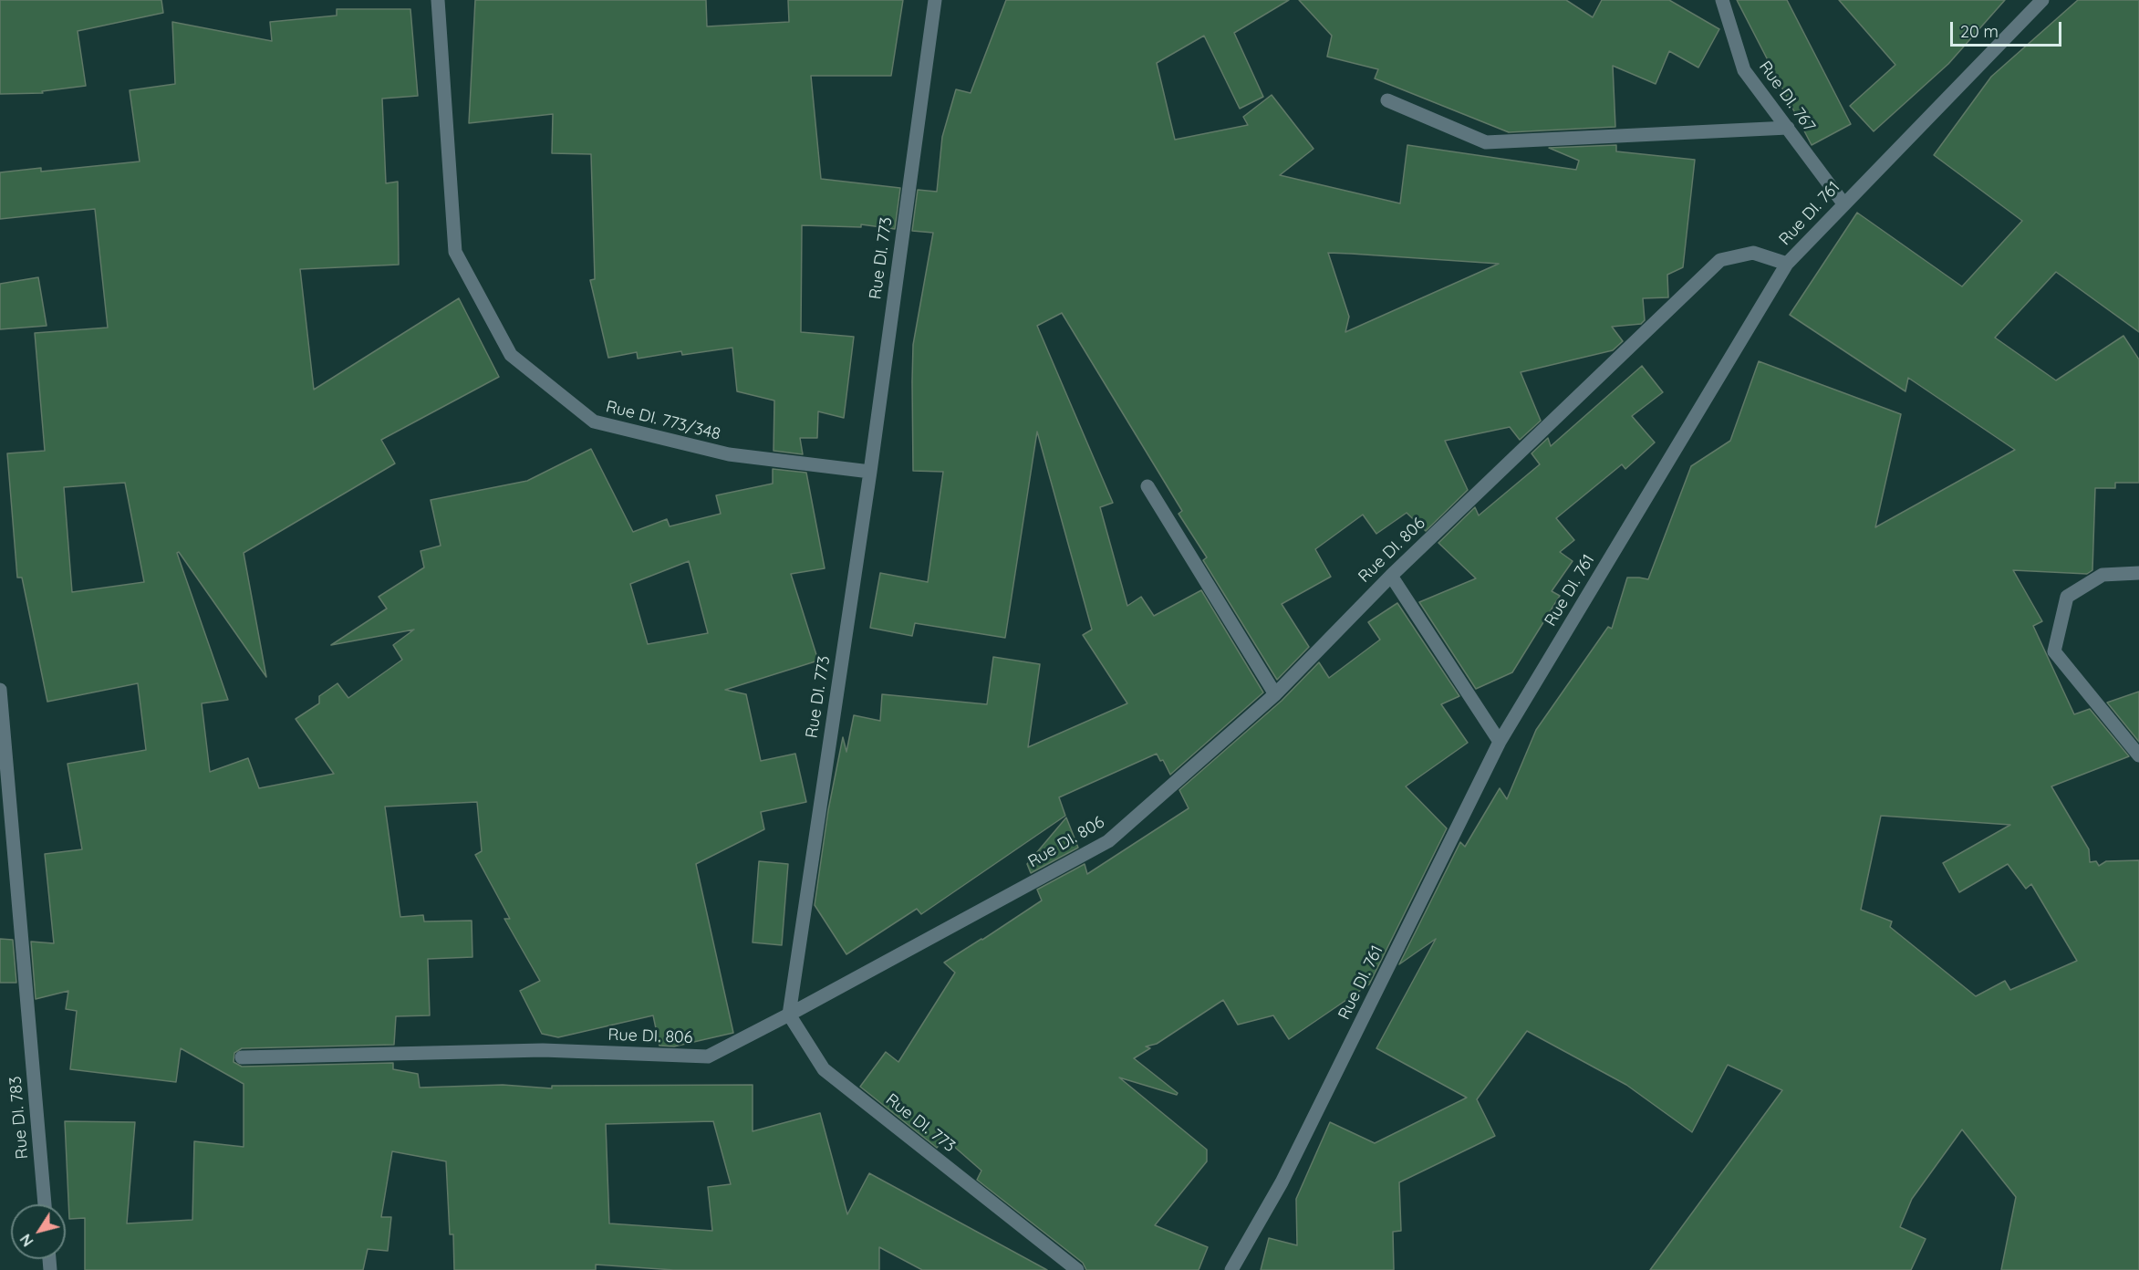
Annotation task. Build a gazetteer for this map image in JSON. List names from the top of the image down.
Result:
{
  "streets": {
    "street": [
      "Rue DI. 767",
      "Rue DI. 761",
      "Rue DI. 773",
      "Rue DI. 773/348",
      "Rue DI. 806",
      "Rue DI. 783"
    ]
  },
  "crossings": [
    ["Rue DI. 767", "Rue DI. 761"],
    ["Rue DI. 761", "Rue DI. 806"],
    ["Rue DI. 773", "Rue DI. 773/348"],
    ["Rue DI. 773", "Rue DI. 806"]
  ],
  "scale_bar": "20 m",
  "north": "bottom left"
}
